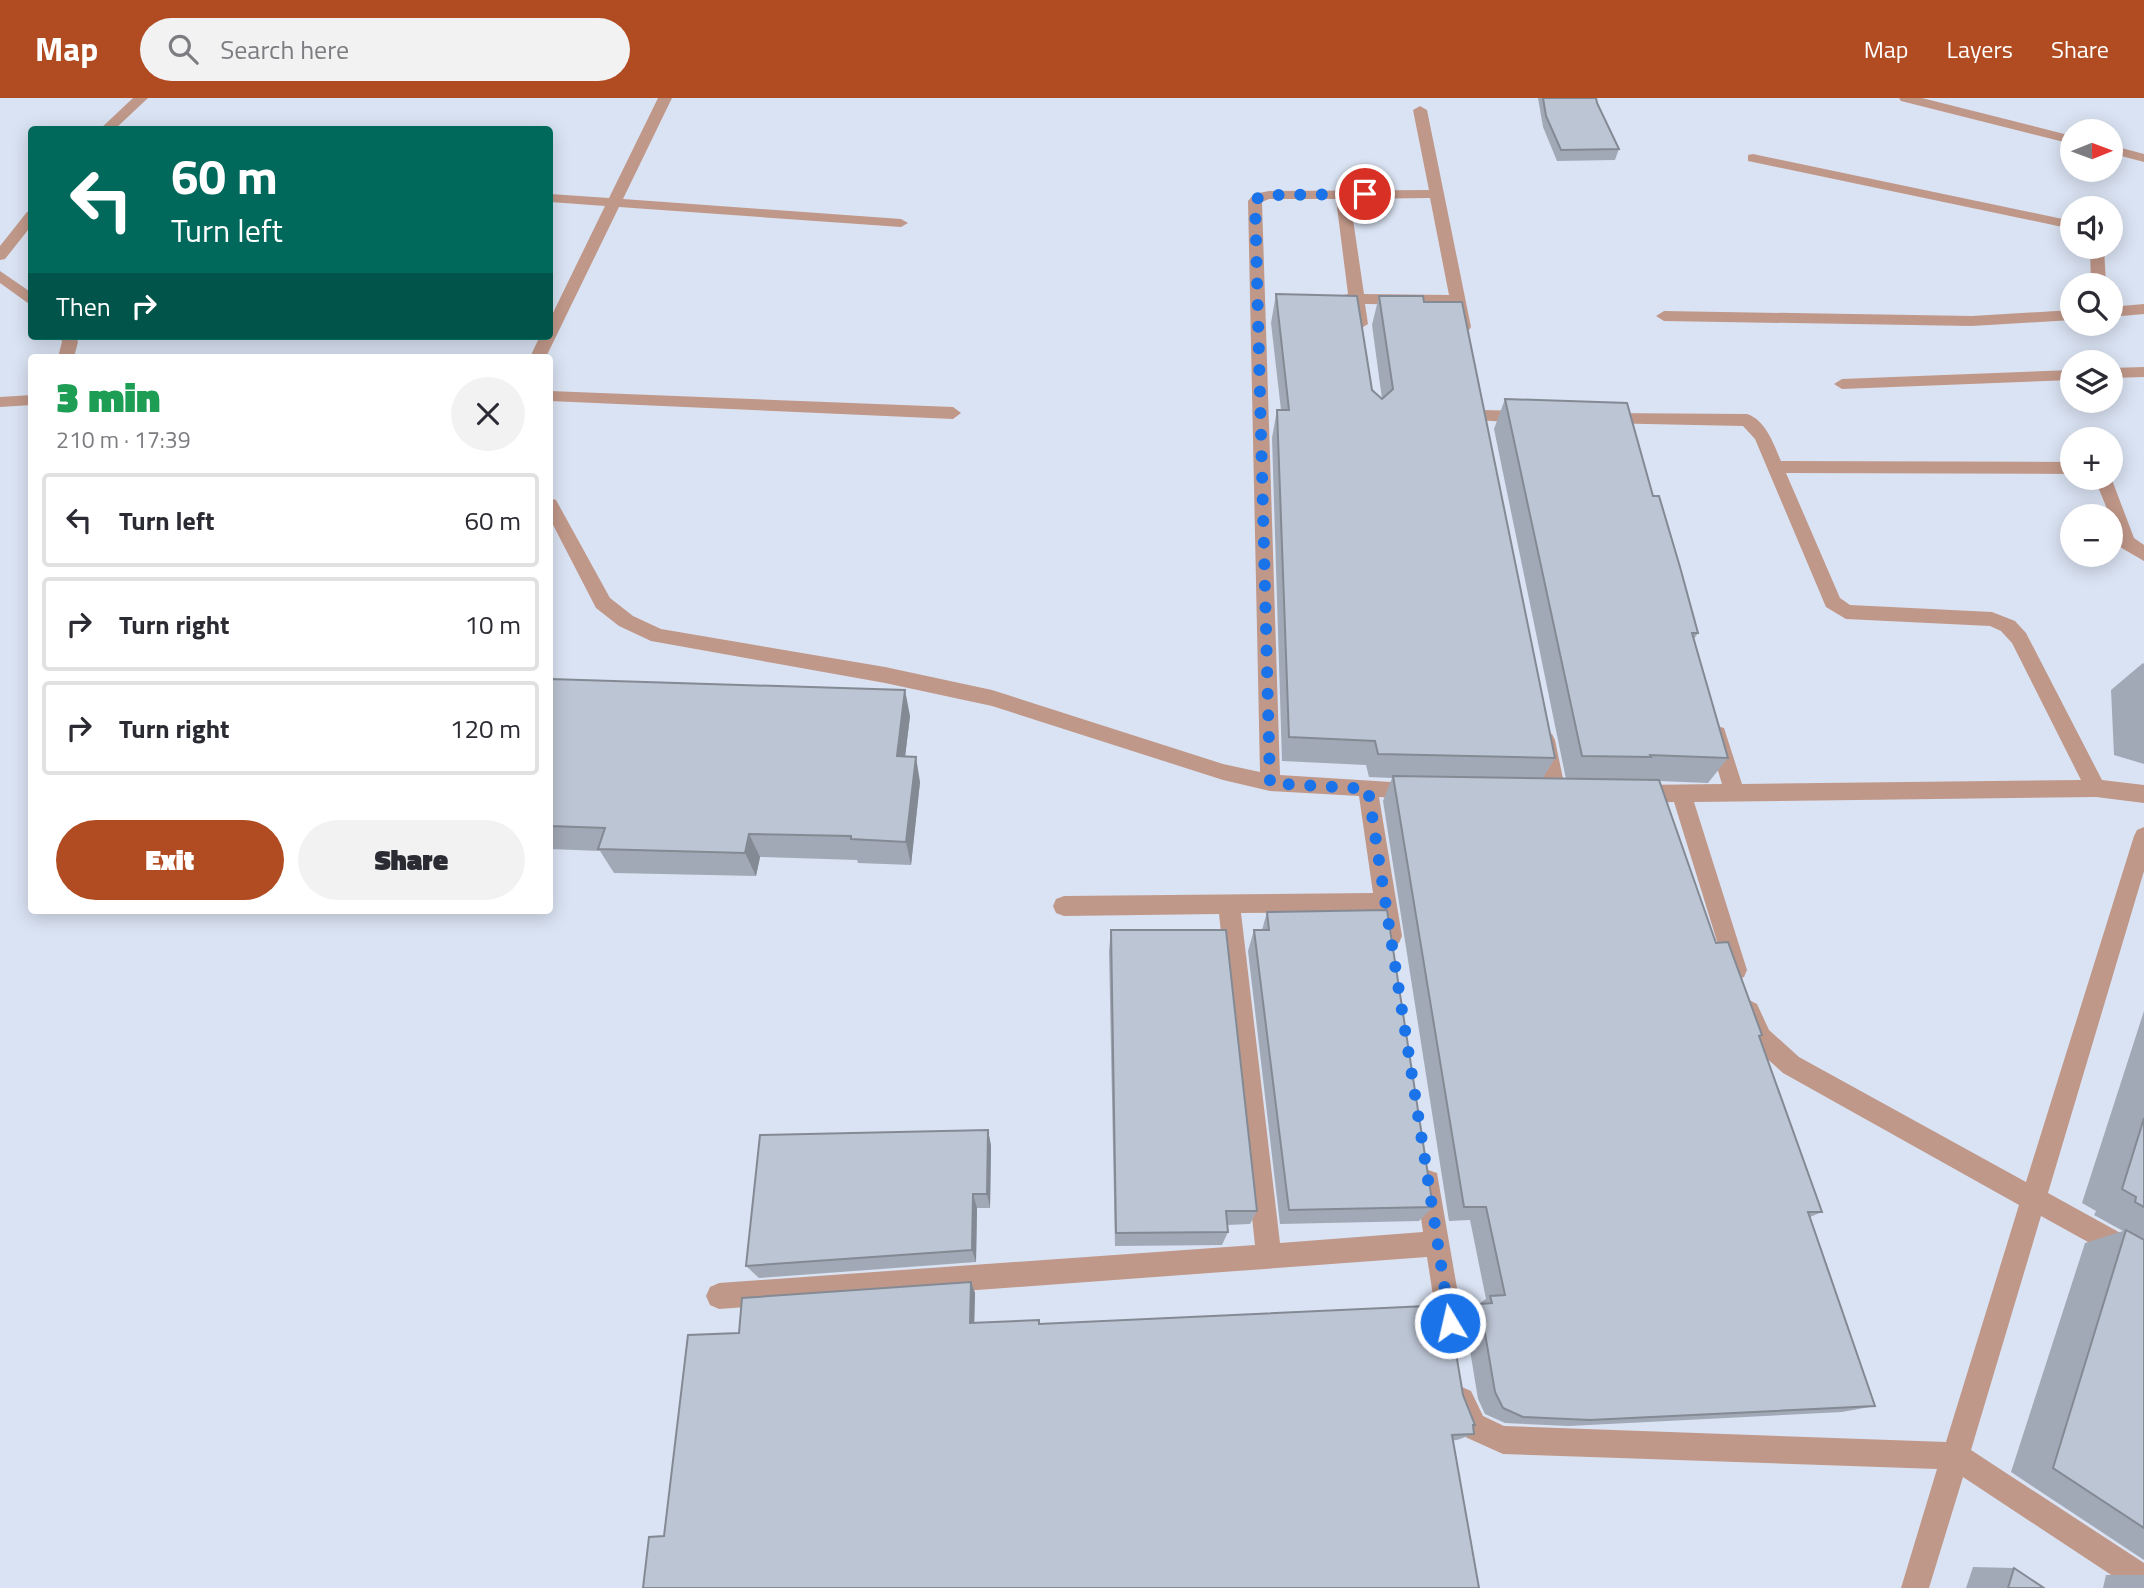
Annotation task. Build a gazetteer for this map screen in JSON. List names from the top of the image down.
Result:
{
  "north": "right",
  "page": {
    "header": "Map",
    "search": "Search here",
    "nav": ["Map", "Layers", "Share"],
    "map_buttons": ["+", "−"],
    "turn": ["60 m", "Turn left"],
    "then": "Then",
    "heading": ["3 min", "210 m · 17:39"],
    "list": [
      {
        "name": "Turn left",
        "value": "60 m"
      },
      {
        "name": "Turn right",
        "value": "10 m"
      },
      {
        "name": "Turn right",
        "value": "120 m"
      }
    ],
    "buttons": ["Exit", "Share"]
  }
}
